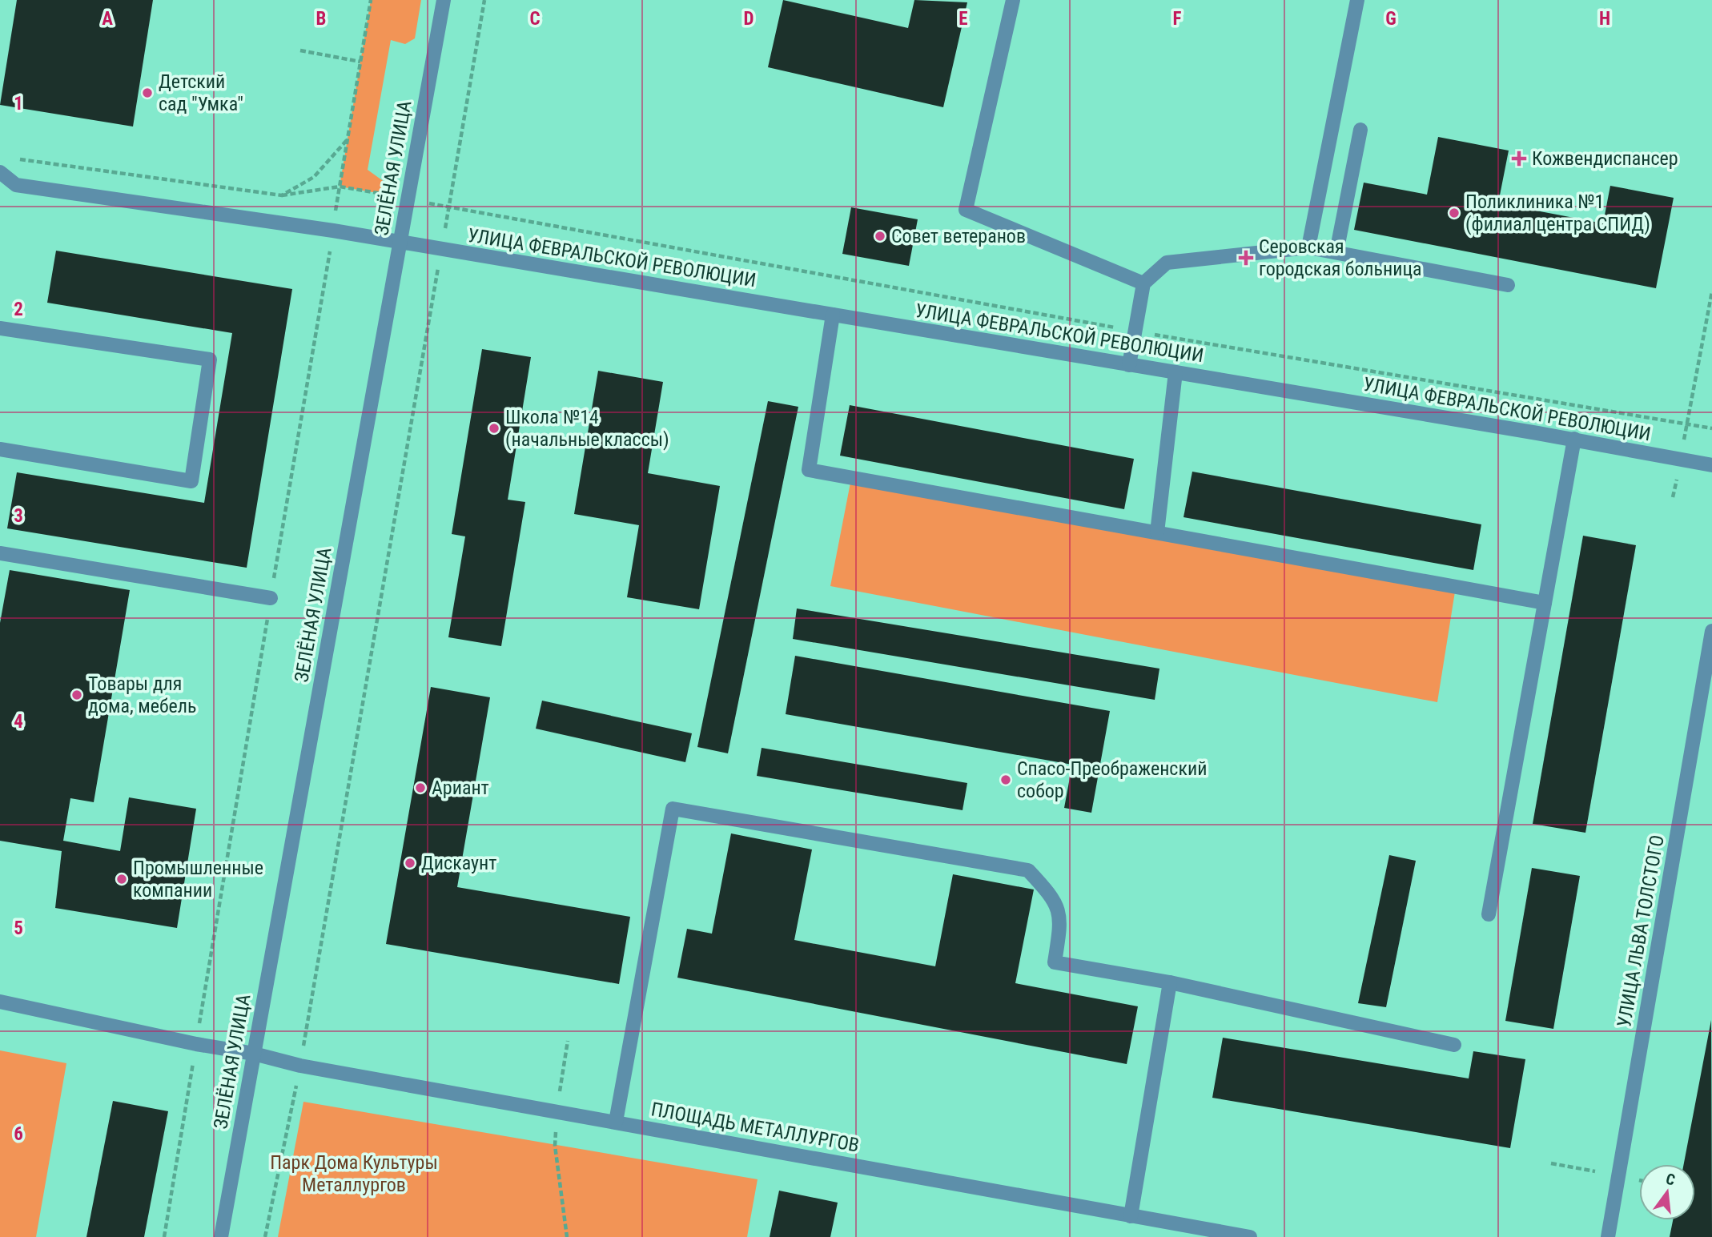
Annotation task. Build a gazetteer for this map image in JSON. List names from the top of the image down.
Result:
{
  "streets": {
    "street": [
      "ЗЕЛЁНАЯ УЛИЦА",
      "УЛИЦА ФЕВРАЛЬСКОЙ РЕВОЛЮЦИИ",
      "УЛИЦА ЛЬВА ТОЛСТОГО",
      "ПЛОЩАДЬ МЕТАЛЛУРГОВ"
    ]
  },
  "crossings": [
    ["ЗЕЛЁНАЯ УЛИЦА", "УЛИЦА ФЕВРАЛЬСКОЙ РЕВОЛЮЦИИ"],
    ["ЗЕЛЁНАЯ УЛИЦА", "ПЛОЩАДЬ МЕТАЛЛУРГОВ"]
  ],
  "parks": ["Парк Дома Культуры Металлургов"],
  "places": {
    "other": [
      "Детский сад \"Умка\"",
      "Поликлиника №1 (филиал центра СПИД)",
      "Совет ветеранов",
      "Школа №14 (начальные классы)",
      "Товары для дома, мебель",
      "Спасо-Преображенский собор",
      "Ариант",
      "Дискаунт",
      "Промышленные компании"
    ],
    "health": ["Кожвендиспансер", "Серовская городская больница"]
  },
  "north": "top",
  "grid": {
    "columns": [
      "A",
      "B",
      "C",
      "D",
      "E",
      "F",
      "G",
      "H"
    ],
    "rows": [
      "1",
      "2",
      "3",
      "4",
      "5",
      "6"
    ]
  }
}
